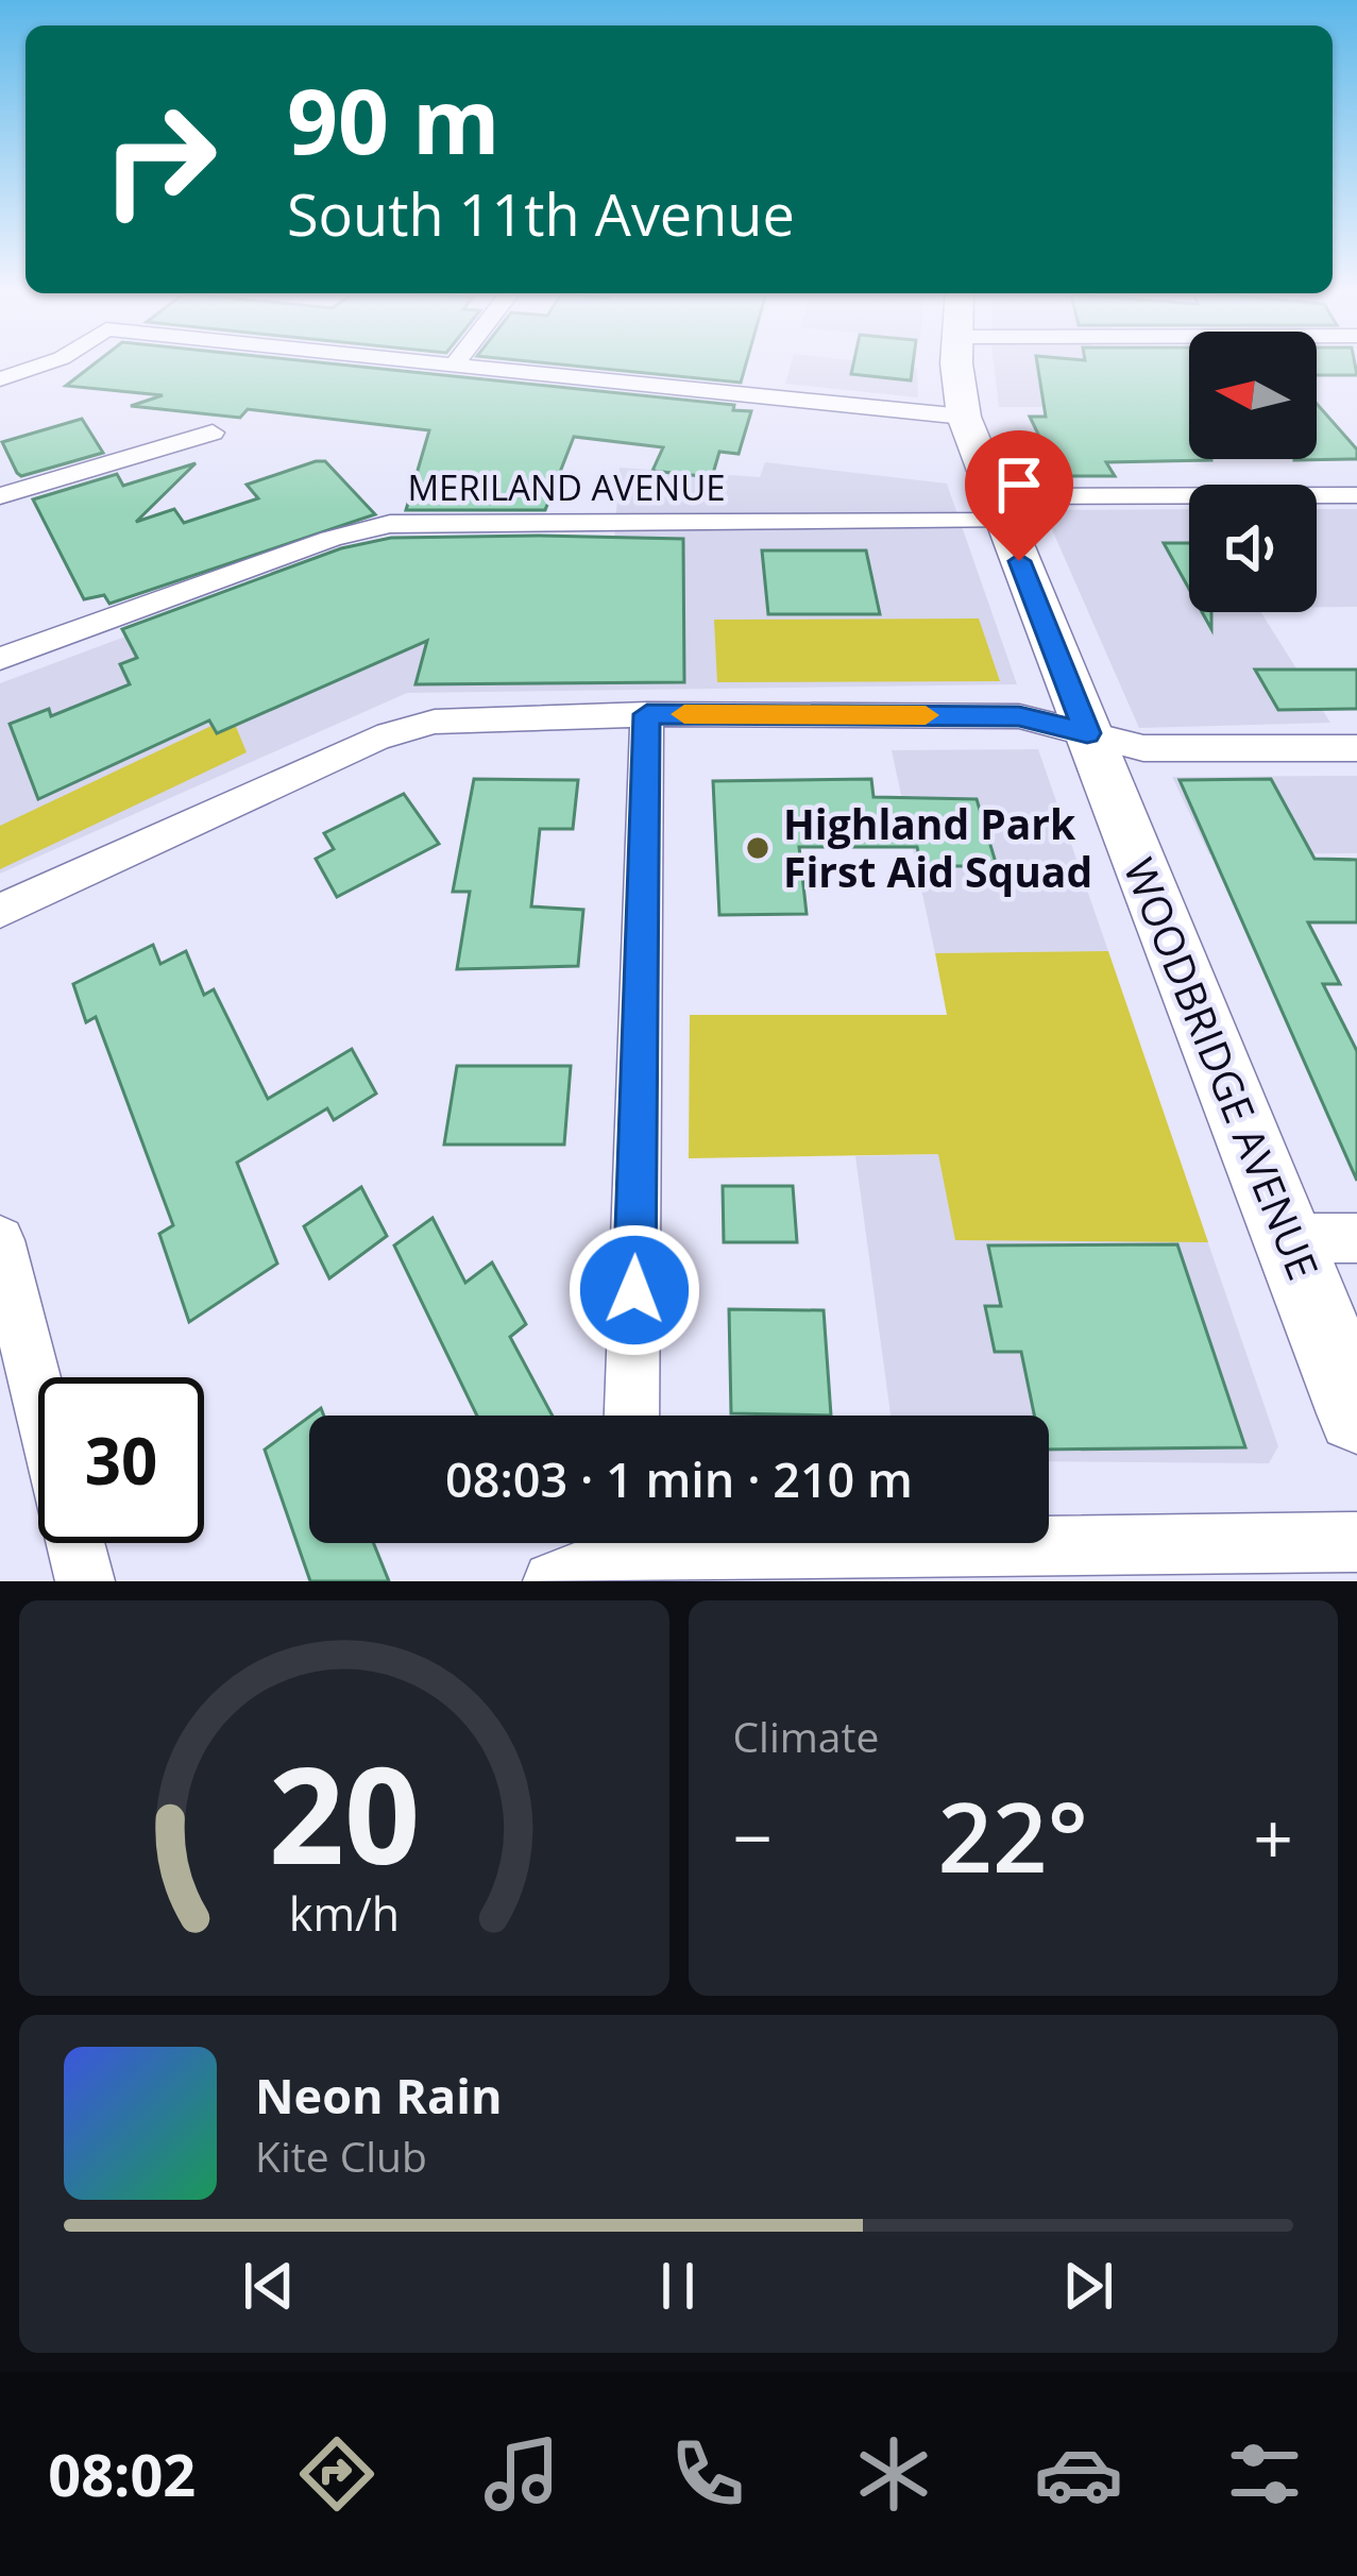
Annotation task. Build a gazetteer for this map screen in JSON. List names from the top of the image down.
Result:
{
  "streets": {
    "main road": ["WOODBRIDGE AVENUE"],
    "street": ["MERILAND AVENUE"]
  },
  "crossings": [
    ["MERILAND AVENUE", "WOODBRIDGE AVENUE"]
  ],
  "places": ["Highland Park First Aid Squad"],
  "north": "left",
  "page": {
    "turn": ["90 m", "South 11th Avenue"],
    "limit": "30",
    "trip": "08:03 · 1 min · 210 m",
    "tile": "Climate",
    "heat": ["−", "22°", "+"],
    "song": ["Neon Rain", "Kite Club"],
    "tabs": "08:02",
    "gauge": ["20", "km/h"]
  }
}
